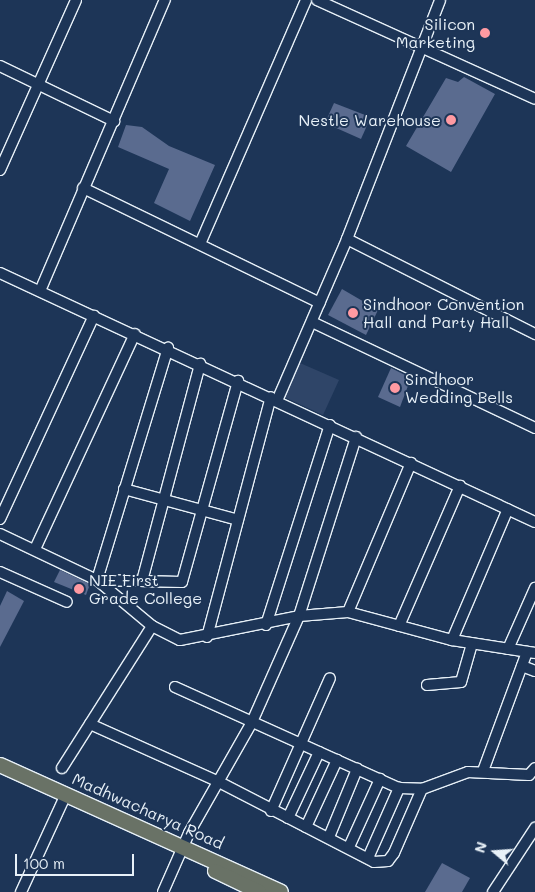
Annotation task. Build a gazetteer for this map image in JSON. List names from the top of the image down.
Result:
{
  "streets": {
    "main road": ["Madhwacharya Road"]
  },
  "places": [
    "Silicon Marketing",
    "Nestle Warehouse",
    "Sindhoor Convention Hall and Party Hall",
    "Sindhoor Wedding Bells",
    "NIE First Grade College"
  ],
  "scale_bar": "100 m",
  "north": "left"
}
